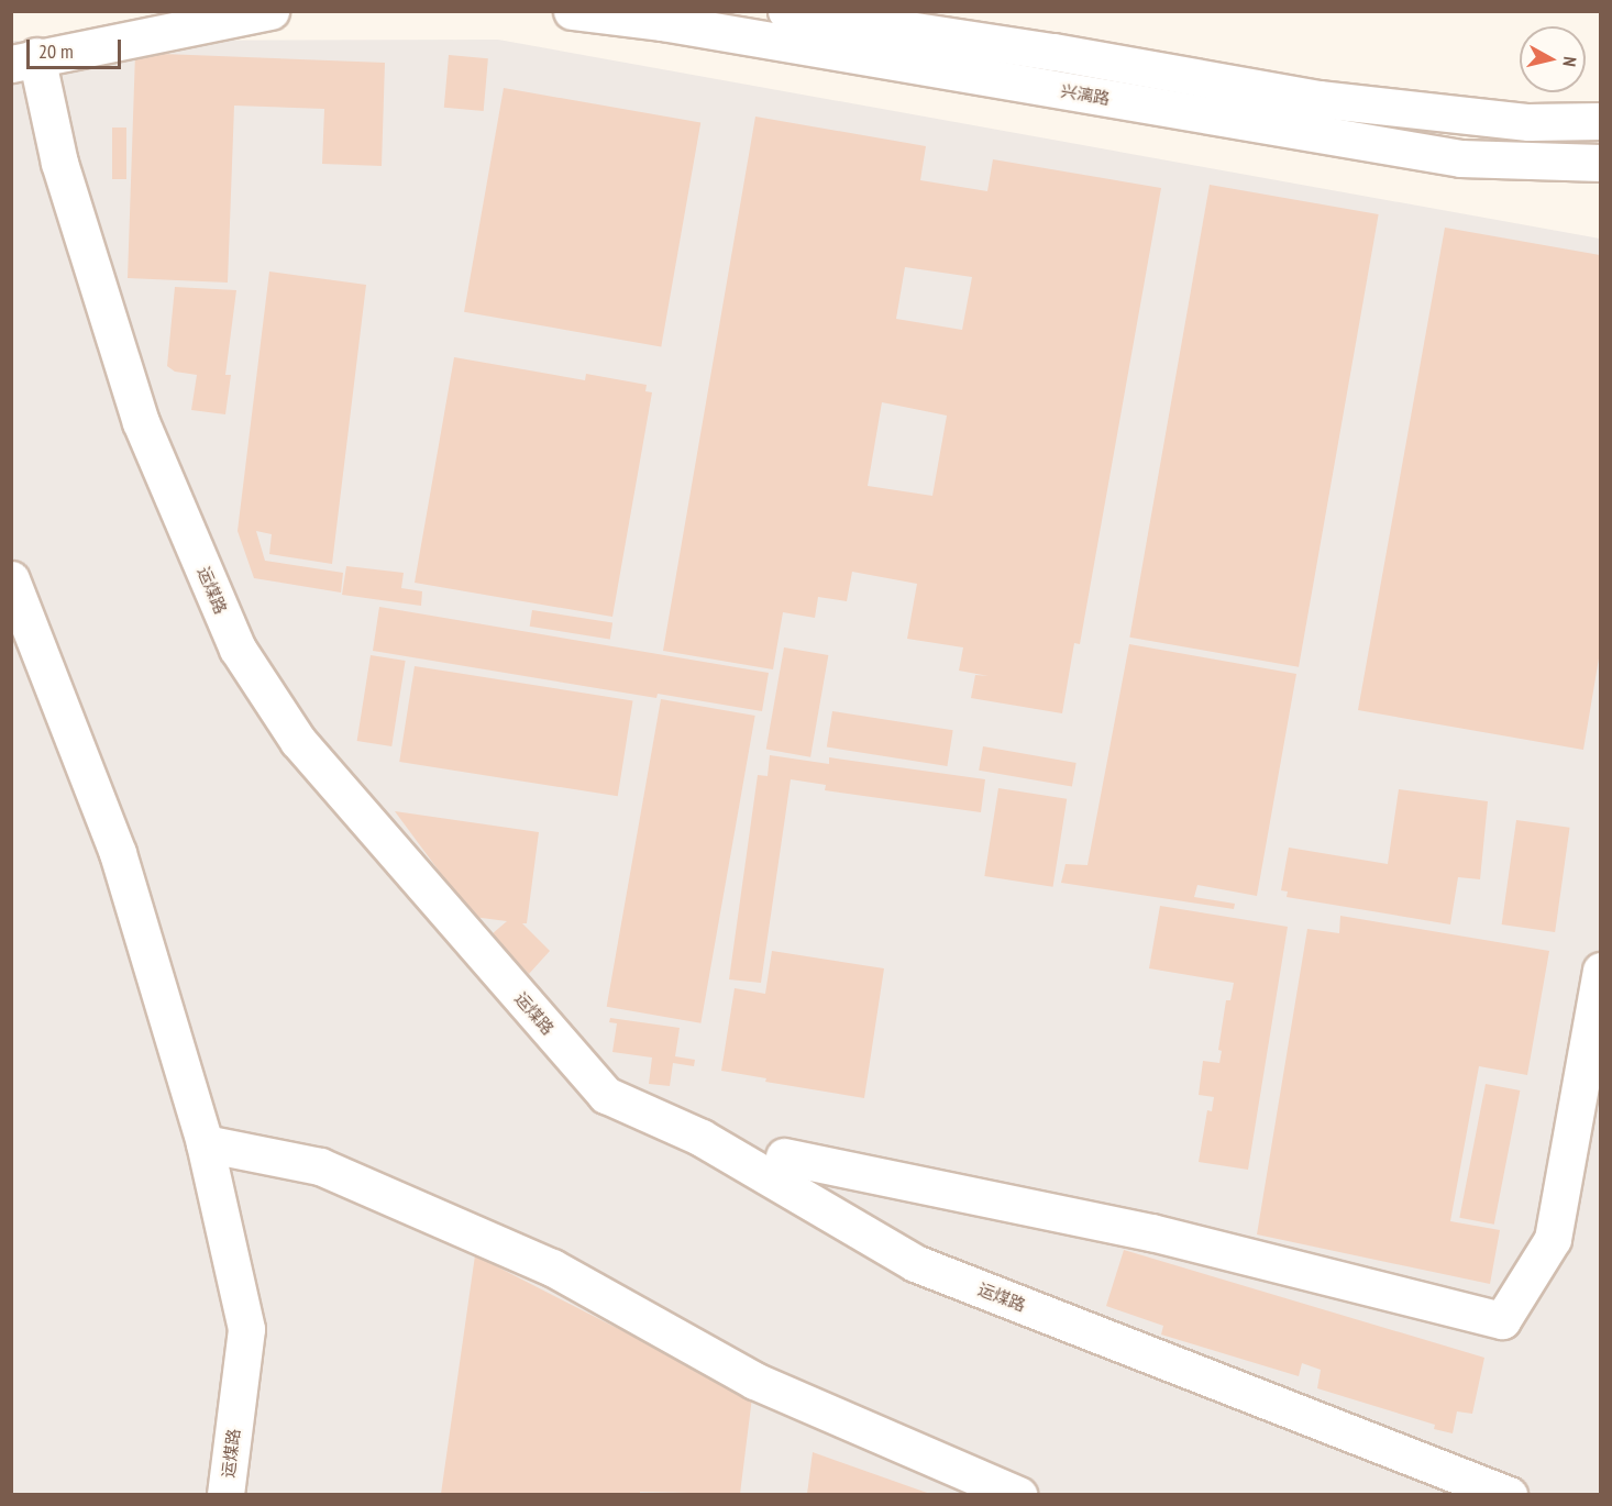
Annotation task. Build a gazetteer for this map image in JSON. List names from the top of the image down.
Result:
{
  "streets": {
    "street": ["兴漓路", "运煤路"]
  },
  "scale_bar": "20 m",
  "north": "right"
}
